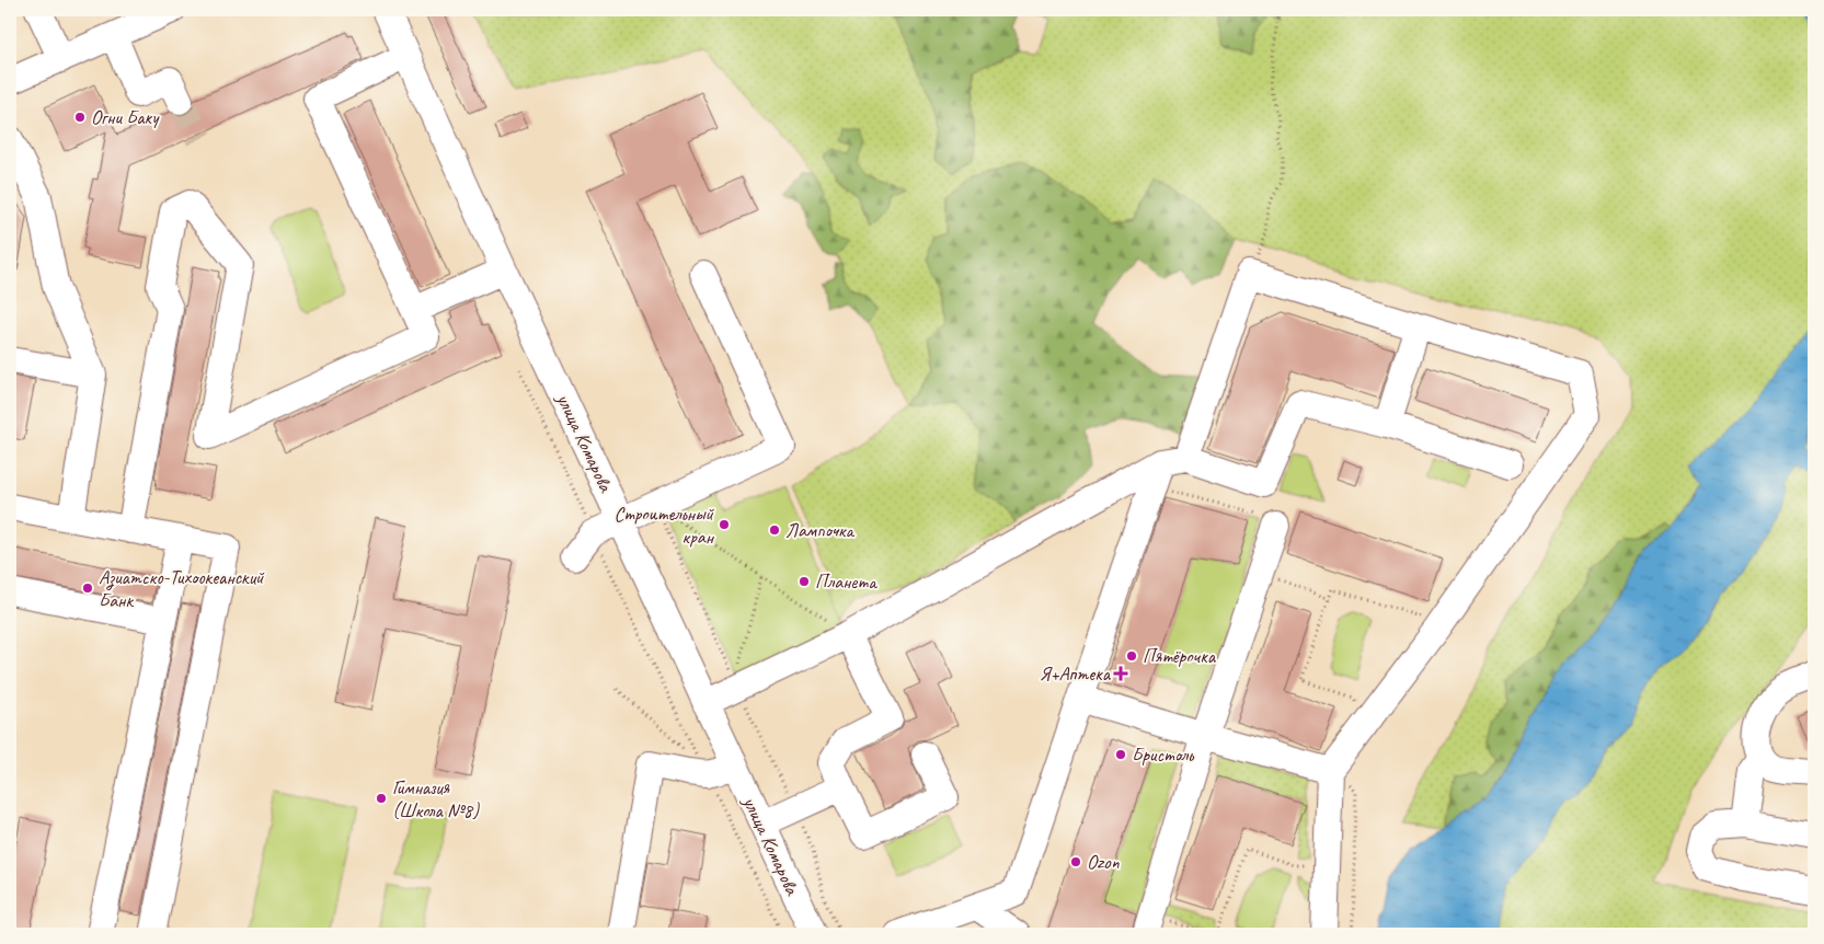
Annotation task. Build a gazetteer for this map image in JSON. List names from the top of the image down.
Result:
{
  "streets": {
    "street": ["улица Комарова"]
  },
  "places": {
    "other": [
      "Огни Баку",
      "Строительный кран",
      "Лампочка",
      "Планета",
      "Азиатско-Тихоокеанский Банк",
      "Пятёрочка",
      "Бристоль",
      "Гимназия (Школа №8)",
      "Ozon"
    ],
    "health": ["Я+Аптека"]
  }
}
